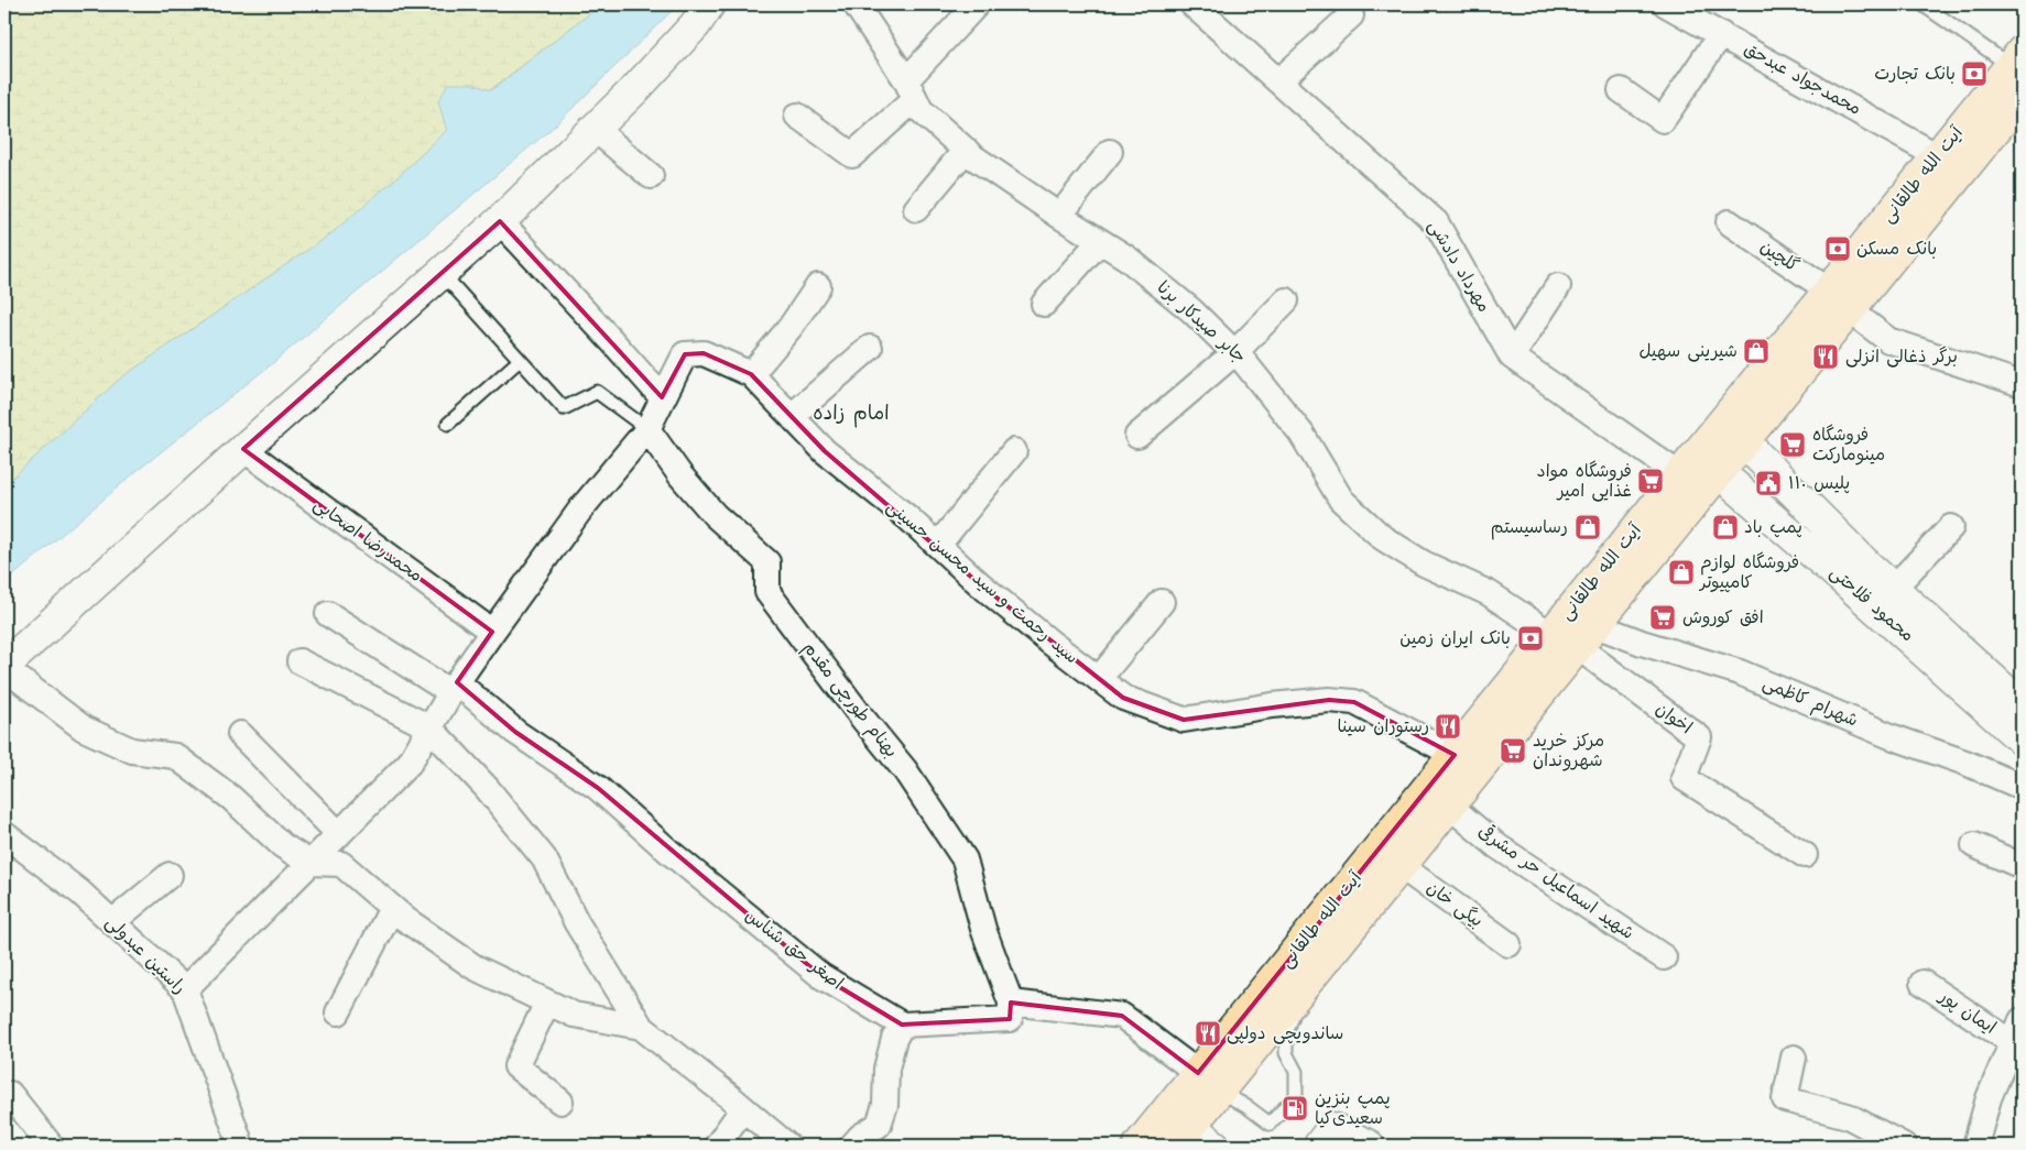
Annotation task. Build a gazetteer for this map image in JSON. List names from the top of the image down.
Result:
{
  "streets": {
    "main road": ["آیت الله طالقانی"],
    "street": [
      "محمدجواد عبدحق",
      "گلچین",
      "مهرداد دادشی",
      "جابر صیدکار برنا",
      "محمدرضا اصحابی",
      "سید رحمت و سید محسن حسینی",
      "محمود فلاحتی",
      "بهنام طورچی مقدم",
      "شهرام کاظمی",
      "اخوان",
      "شهید اسماعیل حر مشرقی",
      "بیگی خان",
      "اصغر حق شناس",
      "راستین عبدولی",
      "ایمان پور"
    ]
  },
  "crossings": [
    ["محمدجواد عبدحق", "آیت الله طالقانی"],
    ["آیت الله طالقانی", "گلچین"],
    ["آیت الله طالقانی", "مهرداد دادشی"],
    ["آیت الله طالقانی", "جابر صیدکار برنا"],
    ["آیت الله طالقانی", "سید رحمت و سید محسن حسینی"],
    ["آیت الله طالقانی", "محمود فلاحتی"],
    ["آیت الله طالقانی", "شهرام کاظمی"],
    ["آیت الله طالقانی", "اخوان"],
    ["آیت الله طالقانی", "شهید اسماعیل حر مشرقی"],
    ["آیت الله طالقانی", "بیگی خان"],
    ["محمدرضا اصحابی", "سید رحمت و سید محسن حسینی"],
    ["سید رحمت و سید محسن حسینی", "بهنام طورچی مقدم"],
    ["سید رحمت و سید محسن حسینی", "اصغر حق شناس"],
    ["سید رحمت و سید محسن حسینی", "راستین عبدولی"],
    ["شهرام کاظمی", "اخوان"]
  ],
  "districts": ["امام زاده"],
  "places": {
    "bank": ["بانک تجارت", "بانک مسکن", "بانک ایران زمین"],
    "shop": [
      "شیرینی سهیل",
      "رساسیستم",
      "پمپ باد",
      "فروشگاه لوازم کامپیوتر"
    ],
    "restaurant": ["برگر ذغالی انزلی", "رستوران سینا", "ساندویچی دولپی"],
    "supermarket": [
      "فروشگاه مینومارکت",
      "فروشگاه مواد غذایی امیر",
      "افق کوروش",
      "مرکز خرید شهروندان"
    ],
    "public building": ["پلیس ۱۱۰"],
    "fuel station": ["پمپ بنزین سعیدی‌کیا"]
  }
}
